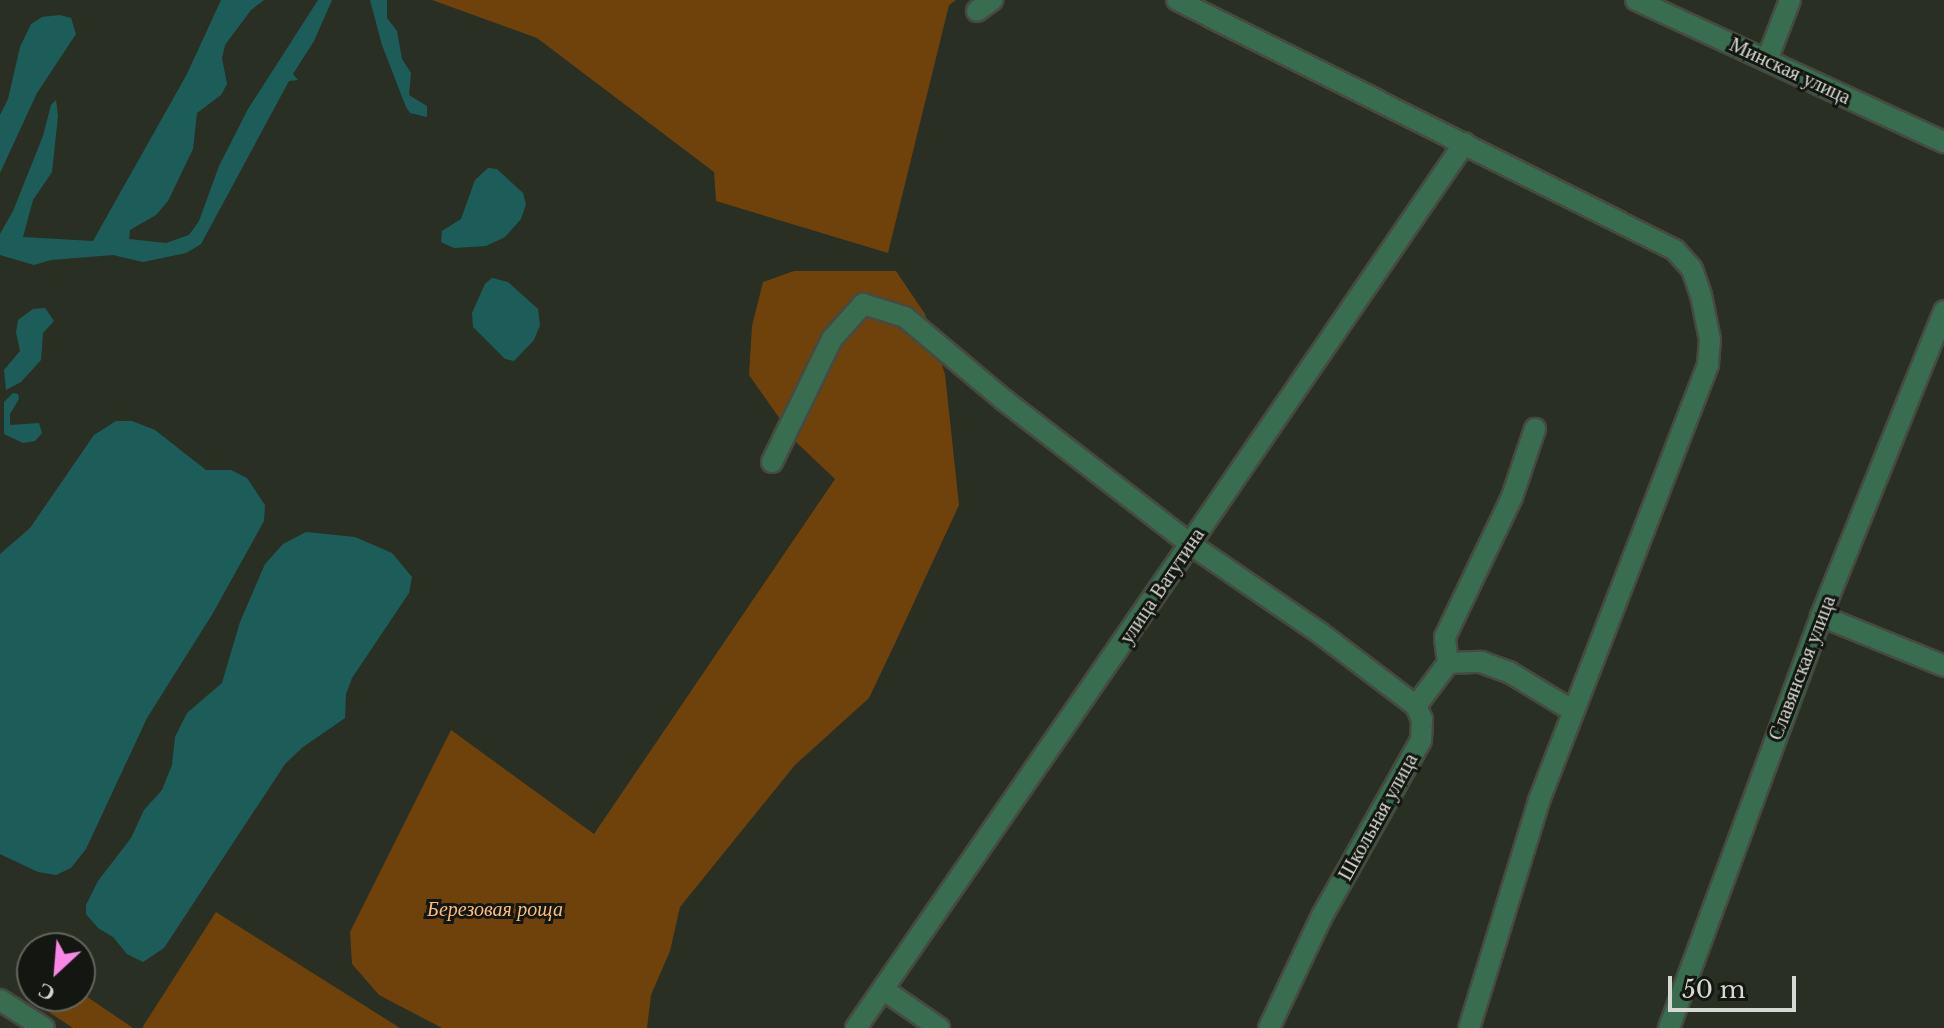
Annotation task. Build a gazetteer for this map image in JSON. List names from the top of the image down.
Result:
{
  "streets": {
    "street": [
      "Минская улица",
      "улица Ватутина",
      "Славянская улица",
      "Школьная улица"
    ]
  },
  "parks": ["Березовая роща"],
  "scale_bar": "50 m",
  "north": "bottom left"
}
